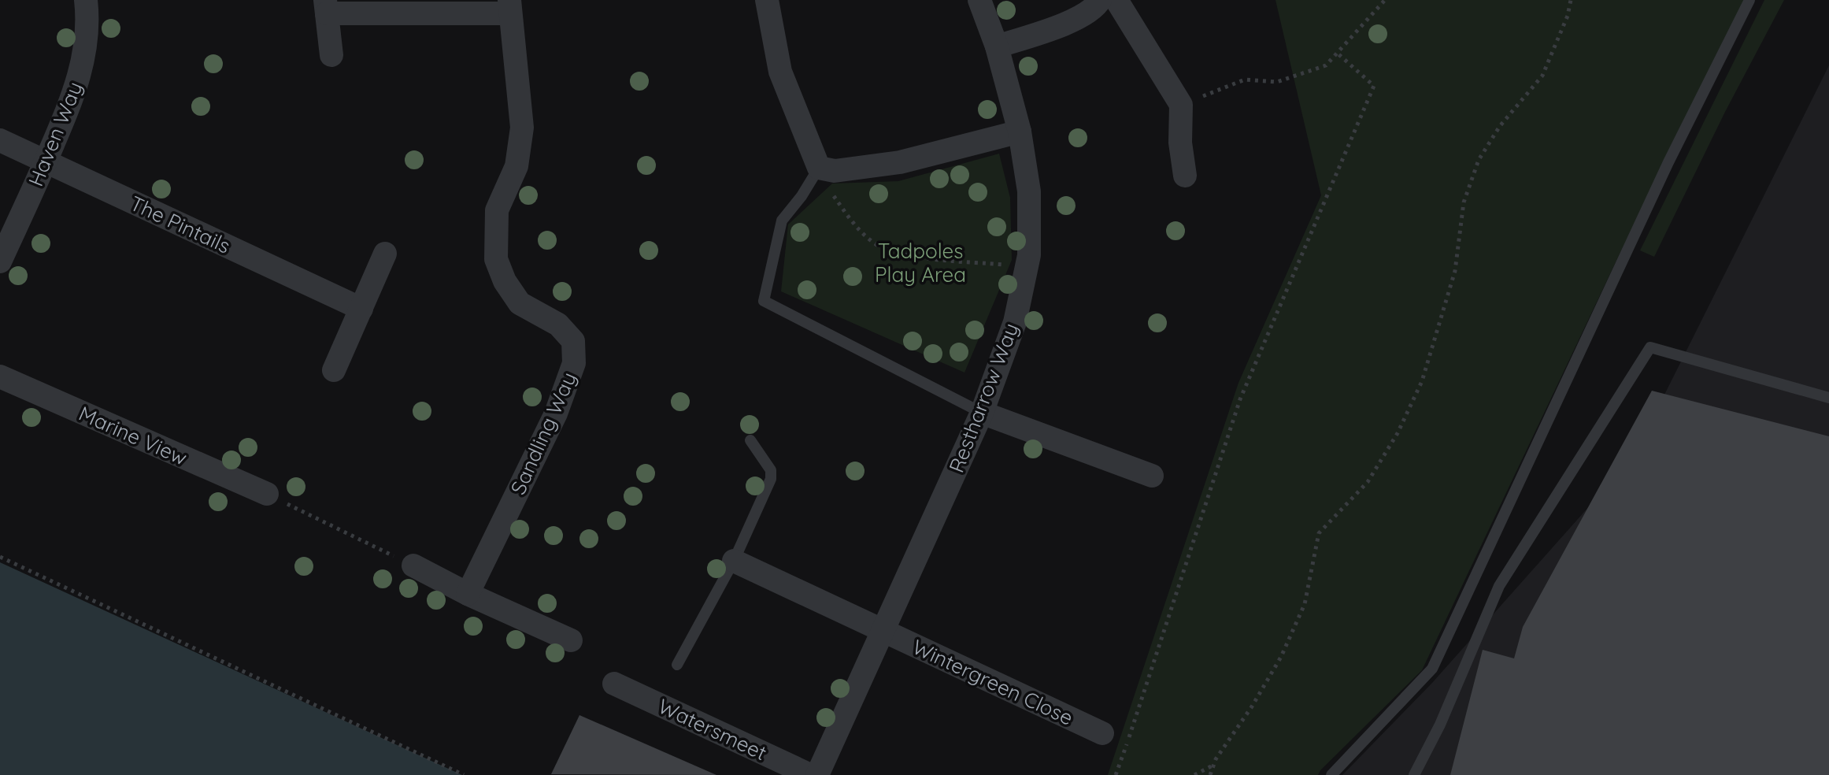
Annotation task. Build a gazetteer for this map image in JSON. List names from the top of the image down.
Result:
{
  "streets": {
    "street": [
      "Haven Way",
      "The Pintails",
      "Restharrow Way",
      "Sandling Way",
      "Marine View",
      "Wintergreen Close",
      "Watersmeet"
    ]
  },
  "crossings": [
    ["Haven Way", "The Pintails"],
    ["Restharrow Way", "Wintergreen Close"]
  ],
  "parks": ["Tadpoles Play Area"]
}
